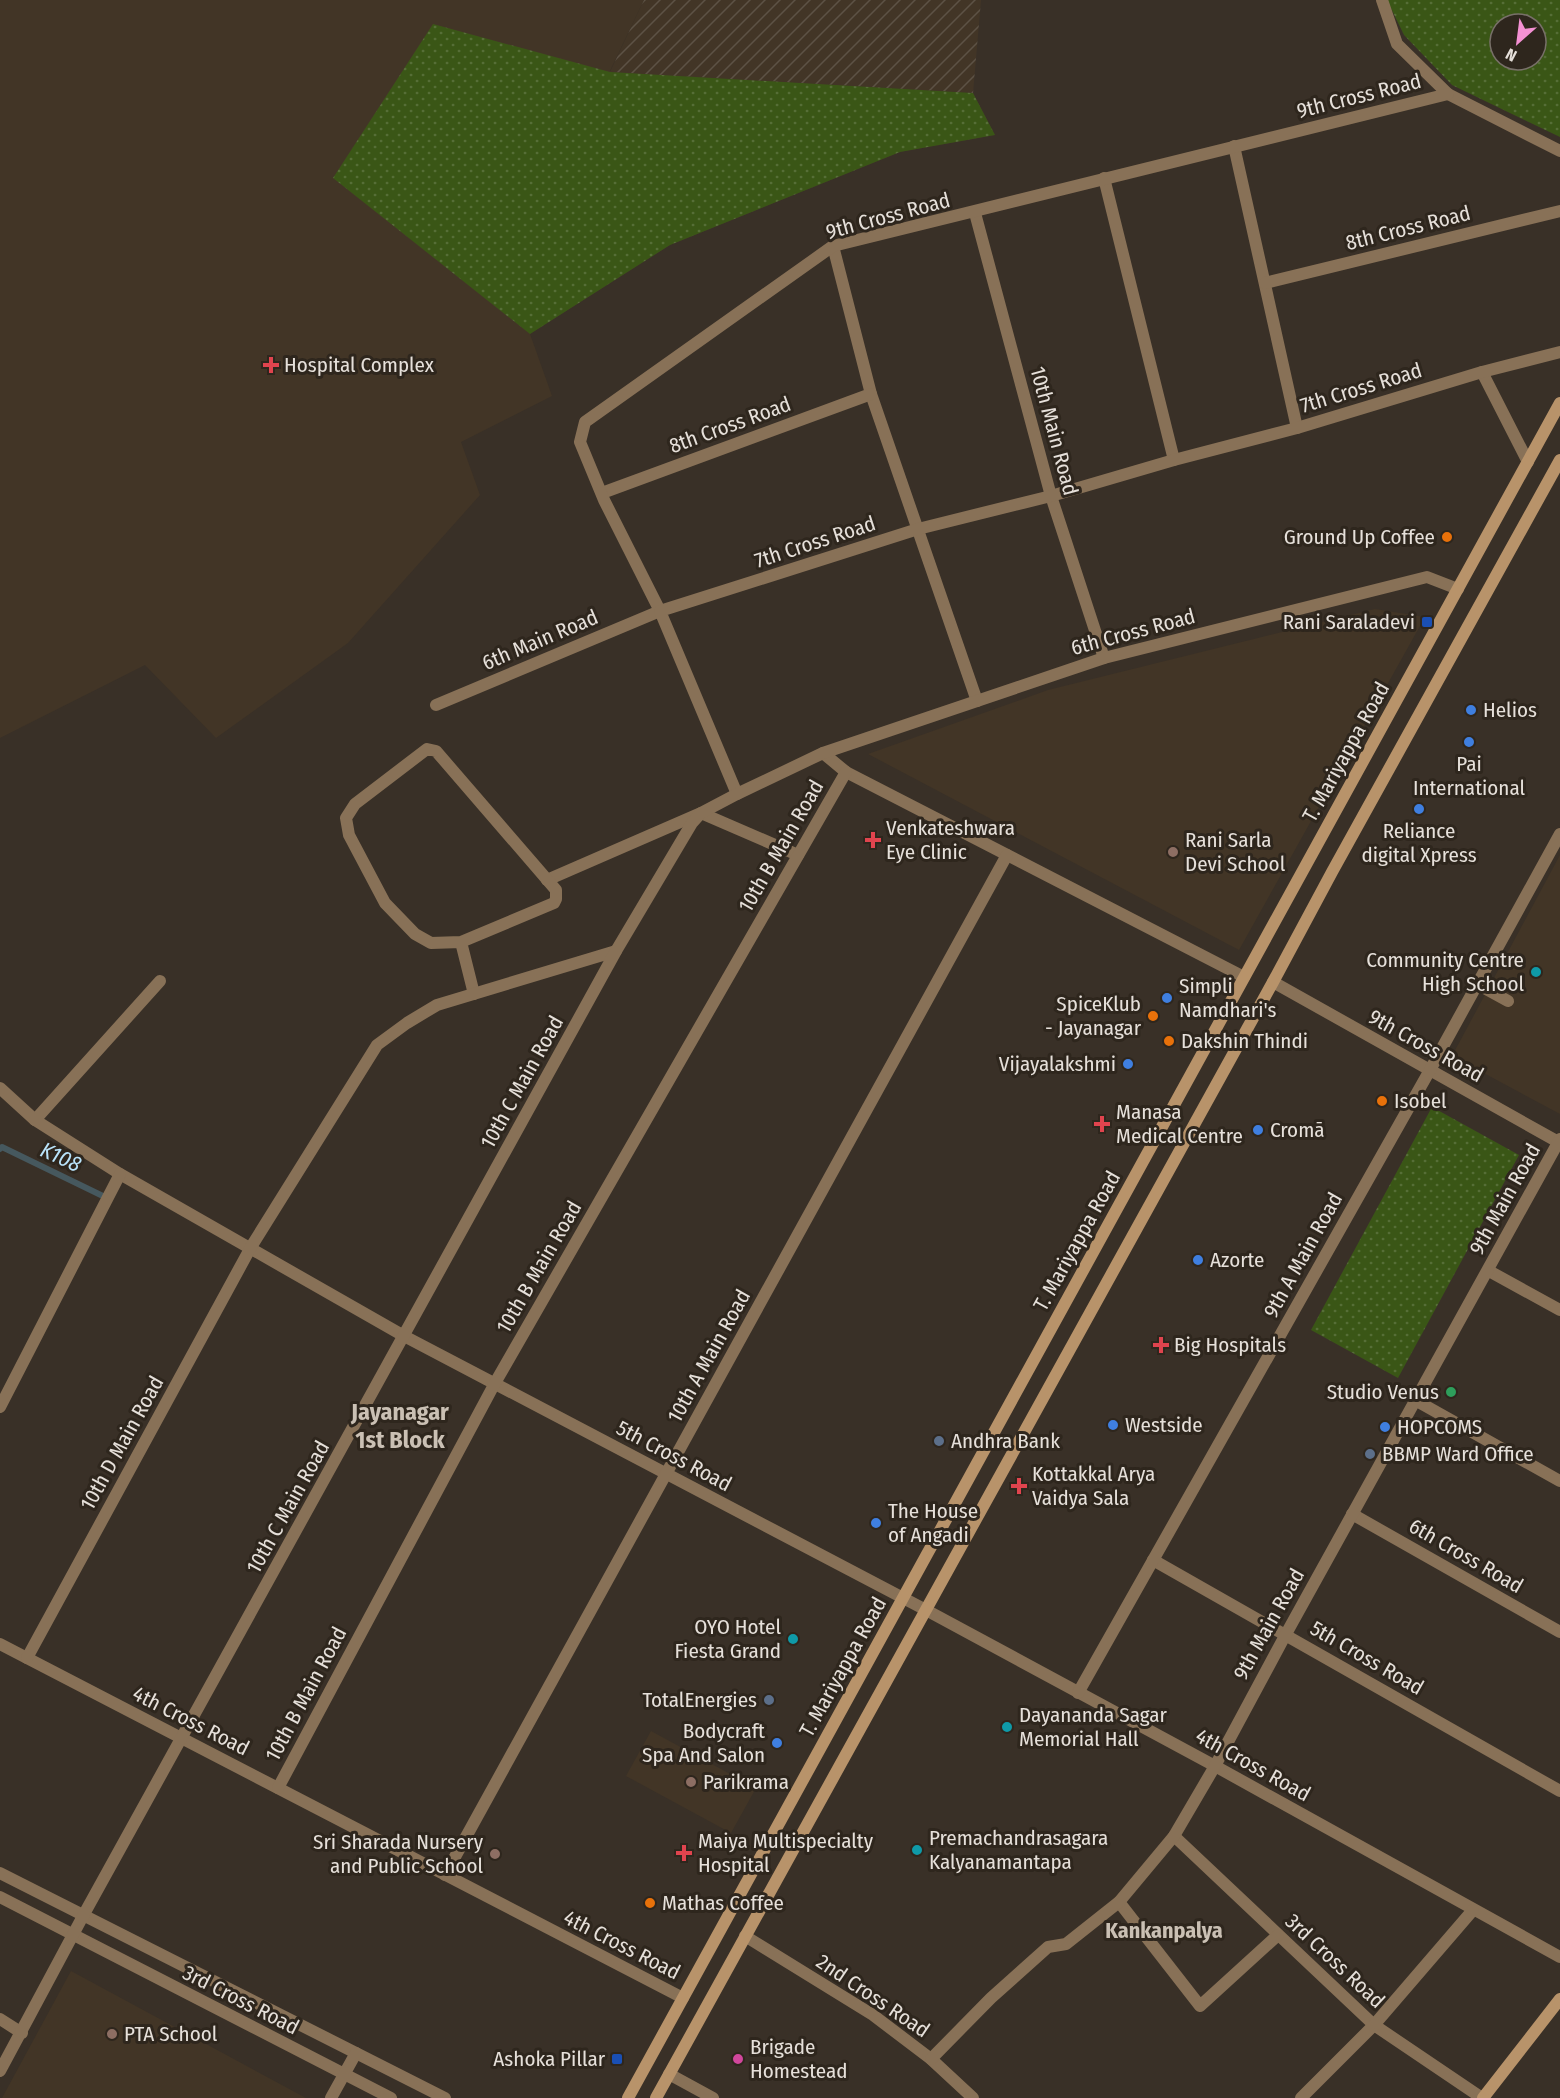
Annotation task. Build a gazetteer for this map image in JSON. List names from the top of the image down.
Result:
{
  "streets": {
    "main road": ["T. Mariyappa Road"],
    "street": [
      "9th Cross Road",
      "8th Cross Road",
      "7th Cross Road",
      "10th Main Road",
      "6th Cross Road",
      "6th Main Road",
      "10th B Main Road",
      "10th C Main Road",
      "9th Main Road",
      "9th A Main Road",
      "10th A Main Road",
      "10th D Main Road",
      "5th Cross Road",
      "4th Cross Road",
      "3rd Cross Road",
      "2nd Cross Road"
    ]
  },
  "crossings": [
    ["9th Cross Road", "8th Cross Road"],
    ["9th Cross Road", "7th Cross Road"],
    ["9th Cross Road", "10th Main Road"],
    ["9th Cross Road", "6th Main Road"],
    ["9th Cross Road", "9th Main Road"],
    ["9th Cross Road", "9th A Main Road"],
    ["7th Cross Road", "10th Main Road"],
    ["7th Cross Road", "6th Main Road"],
    ["10th Main Road", "6th Cross Road"],
    ["6th Cross Road", "T. Mariyappa Road"],
    ["6th Cross Road", "10th C Main Road"],
    ["6th Cross Road", "9th Main Road"],
    ["T. Mariyappa Road", "5th Cross Road"],
    ["T. Mariyappa Road", "4th Cross Road"],
    ["10th B Main Road", "5th Cross Road"],
    ["10th B Main Road", "4th Cross Road"],
    ["10th C Main Road", "10th D Main Road"],
    ["10th C Main Road", "5th Cross Road"],
    ["10th C Main Road", "4th Cross Road"],
    ["10th C Main Road", "3rd Cross Road"],
    ["9th Main Road", "5th Cross Road"],
    ["9th Main Road", "4th Cross Road"],
    ["9th Main Road", "3rd Cross Road"],
    ["9th Main Road", "2nd Cross Road"],
    ["9th A Main Road", "5th Cross Road"],
    ["9th A Main Road", "4th Cross Road"],
    ["10th A Main Road", "5th Cross Road"],
    ["10th A Main Road", "4th Cross Road"],
    ["10th D Main Road", "5th Cross Road"],
    ["10th D Main Road", "4th Cross Road"],
    ["5th Cross Road", "4th Cross Road"]
  ],
  "districts": ["Jayanagar 1st Block", "Kankanpalya"],
  "water": ["K108"],
  "places": {
    "health": [
      "Hospital Complex",
      "Venkateshwara Eye Clinic",
      "Manasa Medical Centre",
      "Big Hospitals",
      "Kottakkal Arya Vaidya Sala",
      "Maiya Multispecialty Hospital"
    ],
    "other": [
      "Ground Up Coffee",
      "Helios",
      "Pai International",
      "Reliance digital Xpress",
      "Rani Sarla Devi School",
      "Community Centre High School",
      "Simpli Namdhari's",
      "SpiceKlub - Jayanagar",
      "Dakshin Thindi",
      "Vijayalakshmi",
      "Isobel",
      "Cromā",
      "Azorte",
      "Studio Venus",
      "Westside",
      "HOPCOMS",
      "Andhra Bank",
      "BBMP Ward Office",
      "The House of Angadi",
      "OYO Hotel Fiesta Grand",
      "TotalEnergies",
      "Dayananda Sagar Memorial Hall",
      "Bodycraft Spa And Salon",
      "Parikrama",
      "Premachandrasagara Kalyanamantapa",
      "Sri Sharada Nursery and Public School",
      "Mathas Coffee",
      "PTA School",
      "Brigade Homestead"
    ],
    "transit": ["Rani Saraladevi", "Ashoka Pillar"]
  },
  "north": "bottom left"
}
